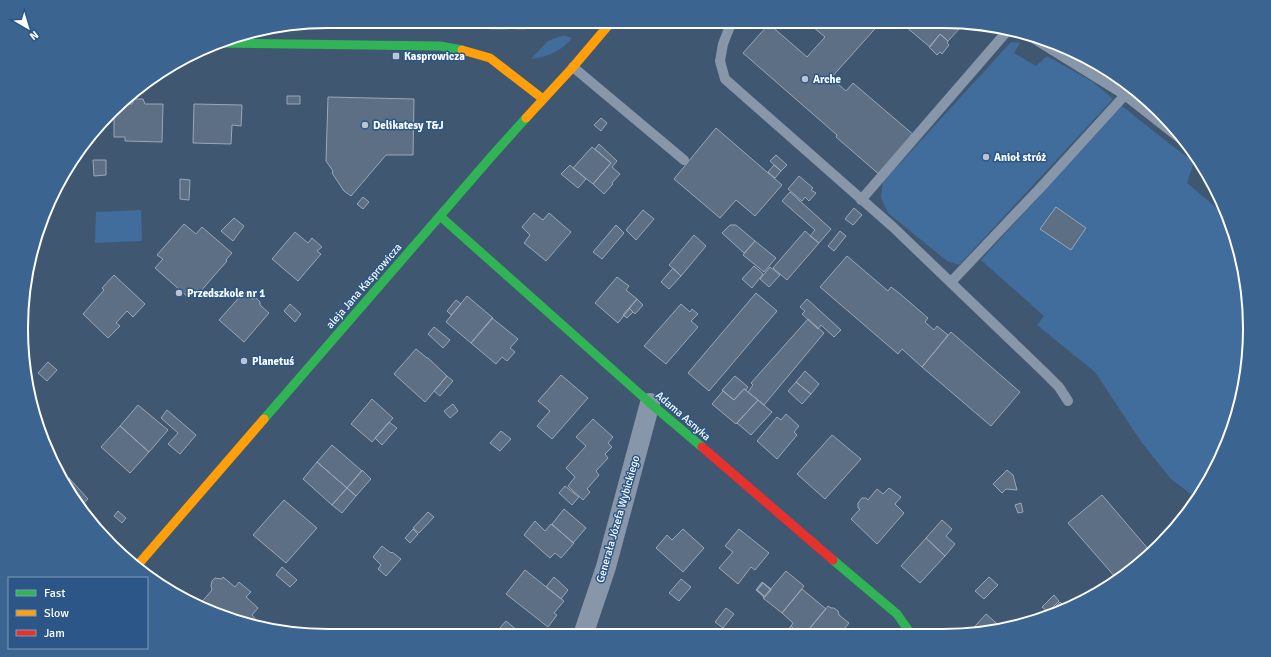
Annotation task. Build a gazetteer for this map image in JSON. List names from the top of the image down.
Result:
{
  "streets": {
    "street": ["aleja Jana Kasprowicza", "Adama Asnyka", "Generała Józefa Wybickiego"]
  },
  "crossings": [
    ["aleja Jana Kasprowicza", "Adama Asnyka"],
    ["Adama Asnyka", "Generała Józefa Wybickiego"]
  ],
  "places": {
    "transit": ["Kasprowicza"],
    "other": [
      "Arche",
      "Delikatesy T&J",
      "Anioł stróż",
      "Przedszkole nr 1",
      "Planetuś"
    ]
  },
  "legend": ["Fast", "Slow", "Jam"],
  "north": "bottom right"
}
